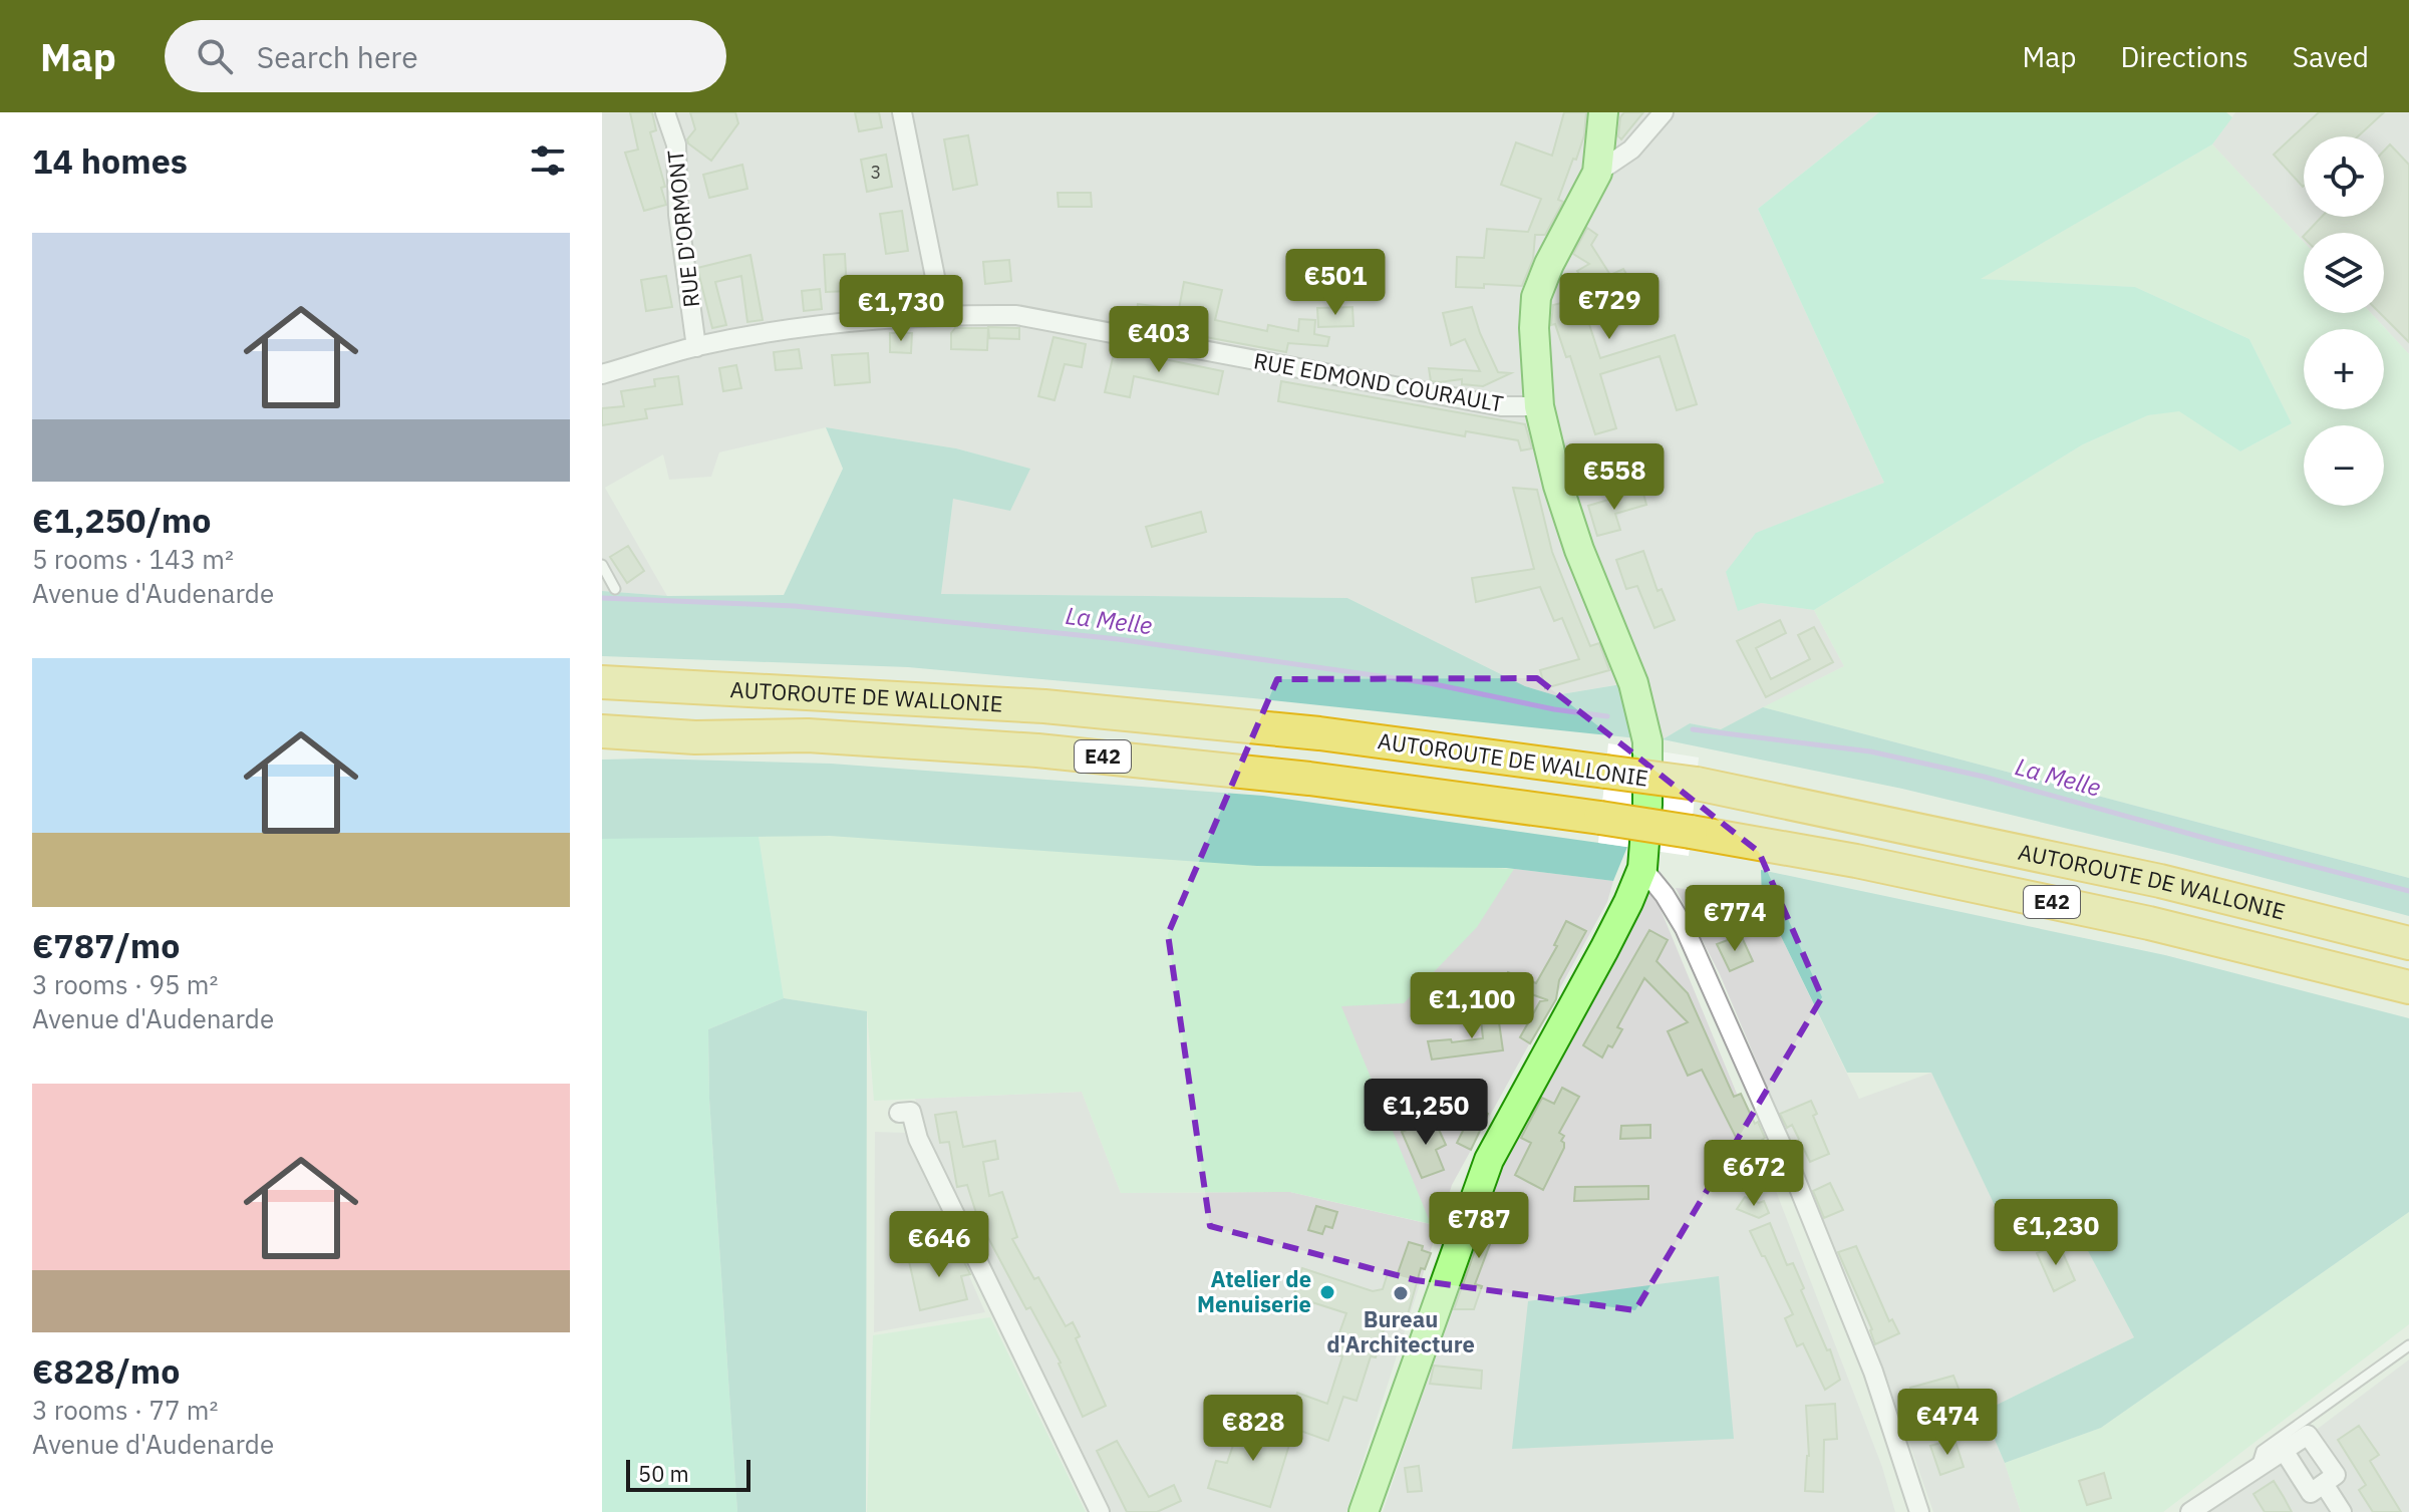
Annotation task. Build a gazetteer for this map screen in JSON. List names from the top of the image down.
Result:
{
  "streets": {
    "highway": ["AUTOROUTE DE WALLONIE", "E42"],
    "street": ["RUE D'ORMONT", "RUE EDMOND COURAULT"]
  },
  "crossings": [
    ["RUE D'ORMONT", "RUE EDMOND COURAULT"]
  ],
  "water": ["La Melle"],
  "places": ["Atelier de Menuiserie", "Bureau d'Architecture"],
  "house_numbers": ["3"],
  "scale_bar": "50 m",
  "page": {
    "header": "Map",
    "search": "Search here",
    "nav": ["Map", "Directions", "Saved"],
    "heading": "14 homes",
    "map_buttons": ["+", "−"],
    "list": [
      {
        "name": "€1,250/mo",
        "note": "5 rooms · 143 m² · Avenue d'Audenarde"
      },
      {
        "name": "€787/mo",
        "note": "3 rooms · 95 m² · Avenue d'Audenarde"
      },
      {
        "name": "€828/mo",
        "note": "3 rooms · 77 m² · Avenue d'Audenarde"
      }
    ],
    "price": [
      "€501",
      "€729",
      "€1,730",
      "€403",
      "€558",
      "€774",
      "€1,100",
      "€1,250",
      "€672",
      "€787",
      "€1,230",
      "€646",
      "€474",
      "€828"
    ],
    "scale": "50 m"
  }
}
